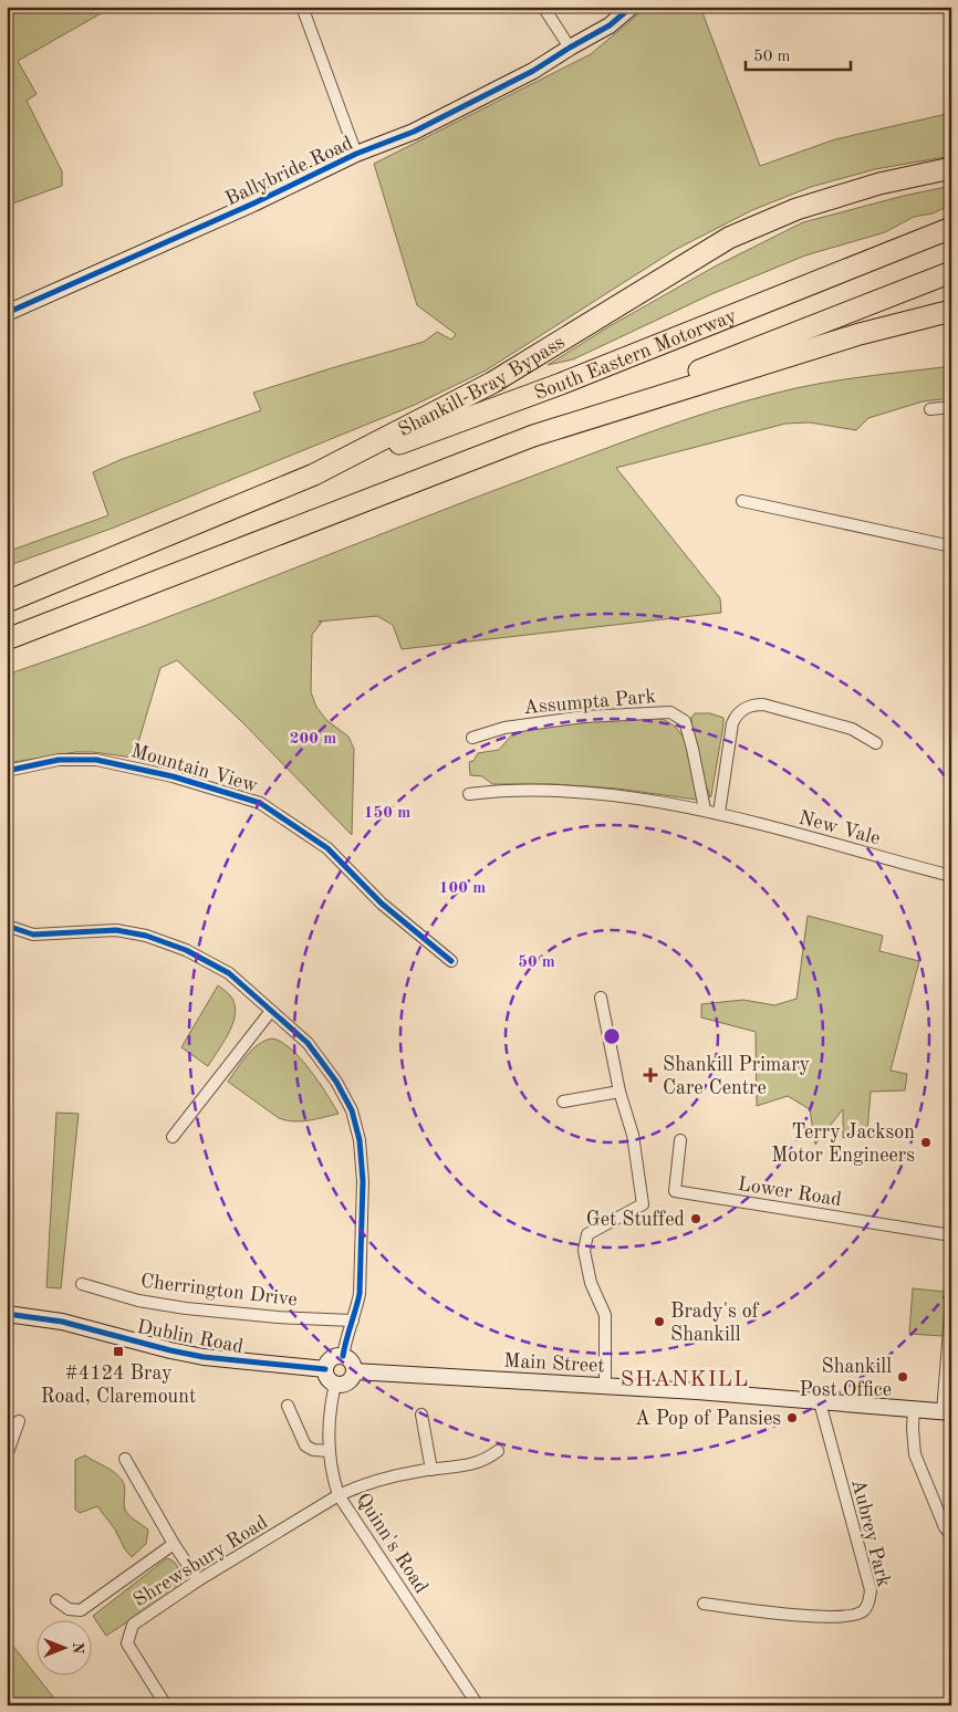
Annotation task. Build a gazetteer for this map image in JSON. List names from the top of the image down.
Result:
{
  "streets": {
    "highway": ["South Eastern Motorway", "Shankill-Bray Bypass"],
    "main road": ["Ballybride Road", "Dublin Road", "Main Street"],
    "street": [
      "Assumpta Park",
      "Mountain View",
      "New Vale",
      "Lower Road",
      "Cherrington Drive",
      "Aubrey Park",
      "Quinn's Road",
      "Shrewsbury Road"
    ]
  },
  "crossings": [
    ["South Eastern Motorway", "Shankill-Bray Bypass"],
    ["Dublin Road", "Main Street"],
    ["Dublin Road", "Quinn's Road"],
    ["Main Street", "Aubrey Park"],
    ["Main Street", "Quinn's Road"],
    ["Quinn's Road", "Shrewsbury Road"]
  ],
  "districts": ["SHANKILL"],
  "places": {
    "health": ["Shankill Primary Care Centre"],
    "other": [
      "Terry Jackson Motor Engineers",
      "Get Stuffed",
      "Brady's of Shankill",
      "Shankill Post Office",
      "A Pop of Pansies"
    ],
    "transit": ["#4124 Bray Road, Claremount"]
  },
  "scale_bar": "50 m",
  "north": "right",
  "rings": [
    "200 m",
    "150 m",
    "100 m",
    "50 m"
  ]
}
